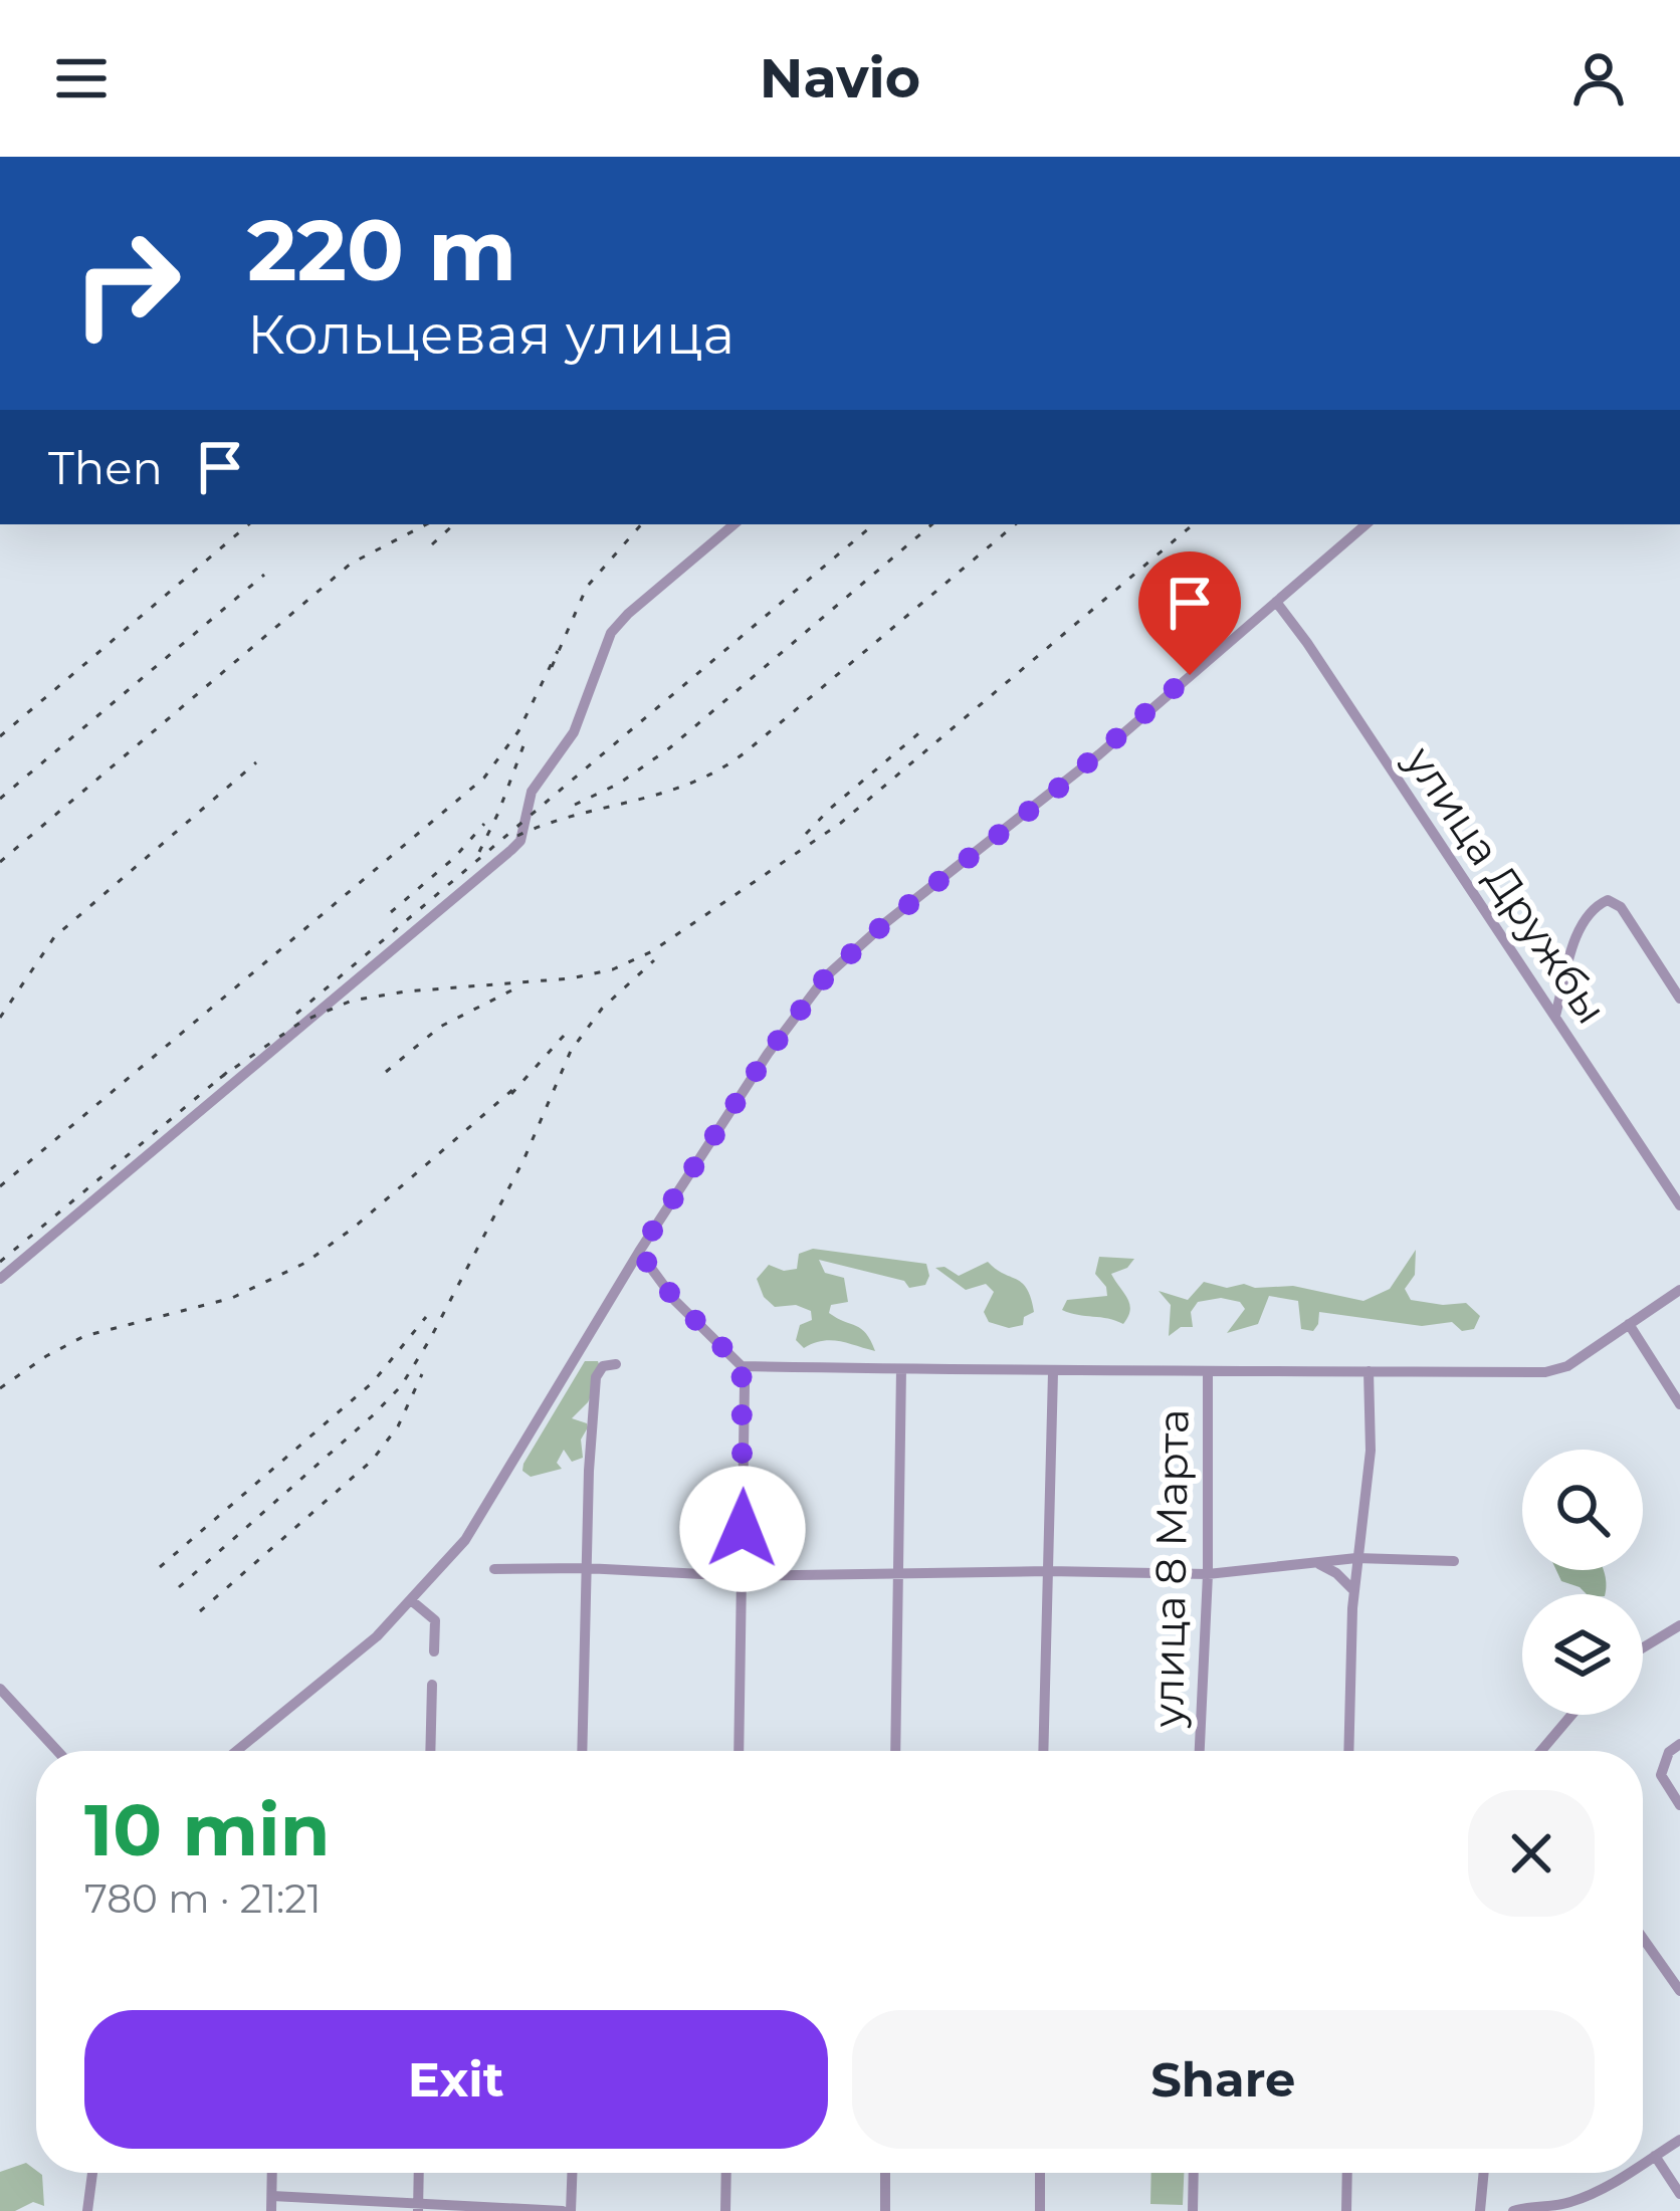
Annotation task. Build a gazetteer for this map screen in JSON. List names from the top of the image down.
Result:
{
  "streets": {
    "street": ["улица Дружбы", "улица 8 Марта"]
  },
  "page": {
    "header": "Navio",
    "turn": ["220 m", "Кольцевая улица"],
    "then": "Then",
    "heading": ["10 min", "780 m · 21:21"],
    "buttons": ["Exit", "Share"]
  }
}
